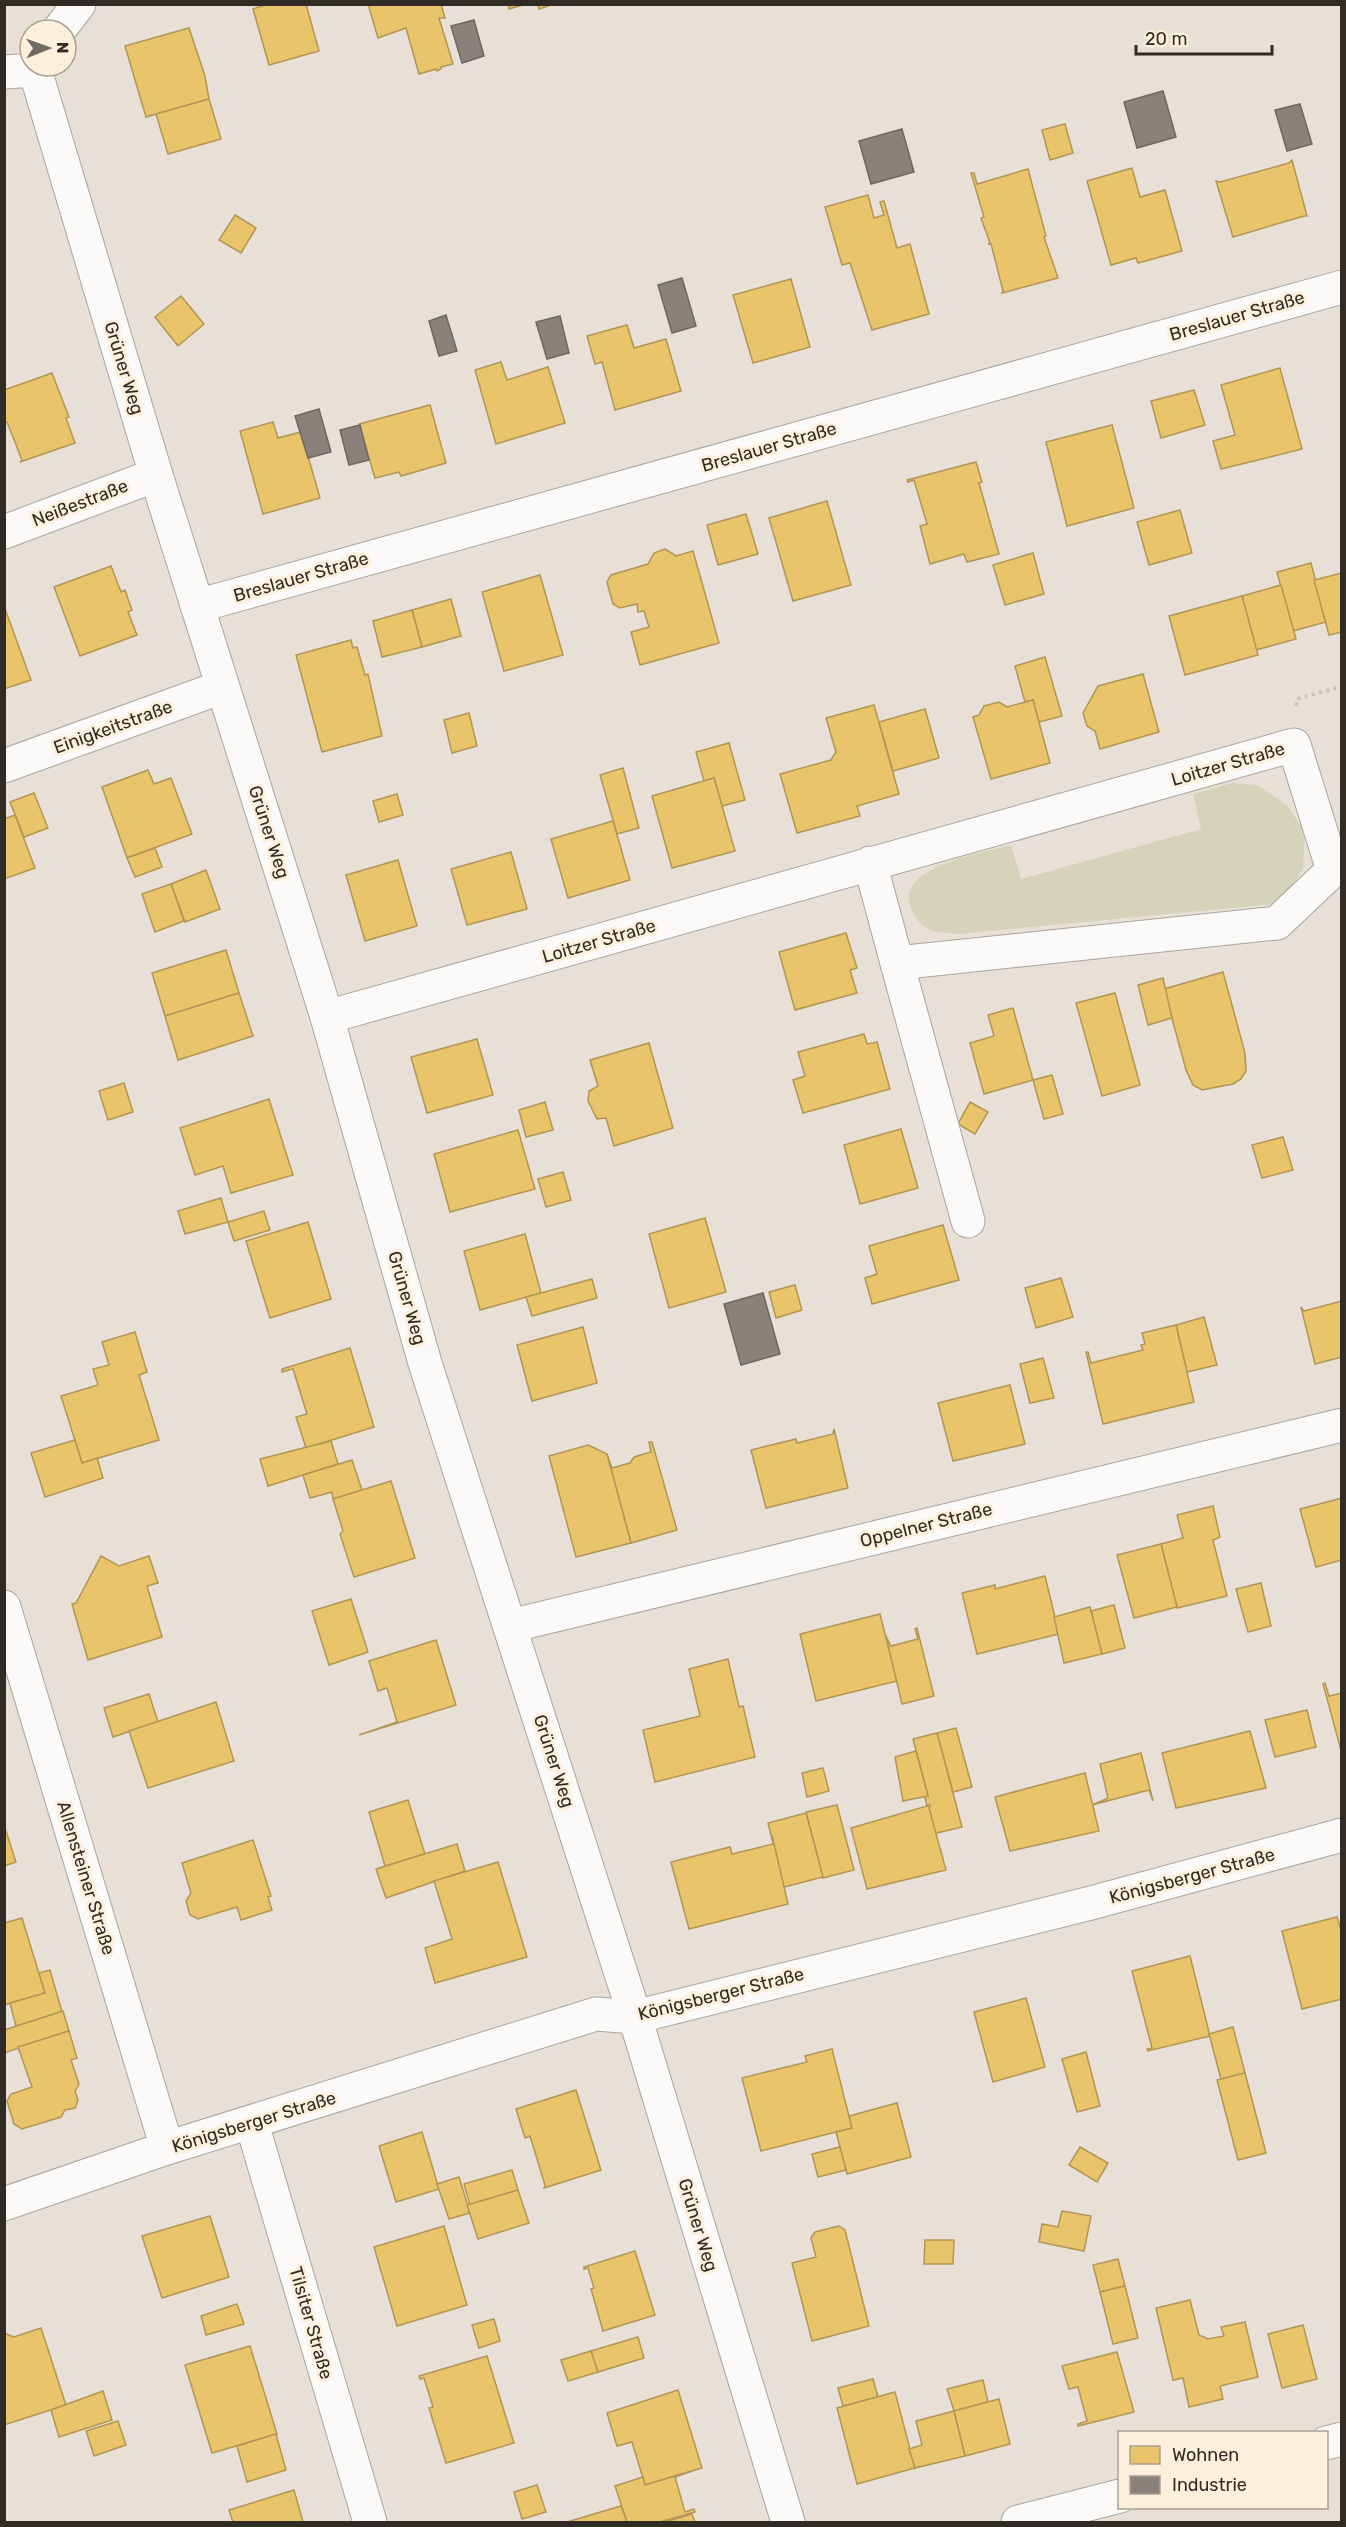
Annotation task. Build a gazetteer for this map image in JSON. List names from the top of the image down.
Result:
{
  "streets": {
    "street": [
      "Breslauer Straße",
      "Grüner Weg",
      "Neißestraße",
      "Einigkeitstraße",
      "Loitzer Straße",
      "Oppelner Straße",
      "Königsberger Straße",
      "Allensteiner Straße",
      "Tilsiter Straße"
    ]
  },
  "crossings": [
    ["Breslauer Straße", "Grüner Weg"],
    ["Grüner Weg", "Neißestraße"],
    ["Grüner Weg", "Einigkeitstraße"],
    ["Grüner Weg", "Loitzer Straße"],
    ["Grüner Weg", "Oppelner Straße"],
    ["Grüner Weg", "Königsberger Straße"],
    ["Königsberger Straße", "Allensteiner Straße"],
    ["Königsberger Straße", "Tilsiter Straße"]
  ],
  "legend": ["Wohnen", "Industrie"],
  "scale_bar": "20 m",
  "north": "right"
}
